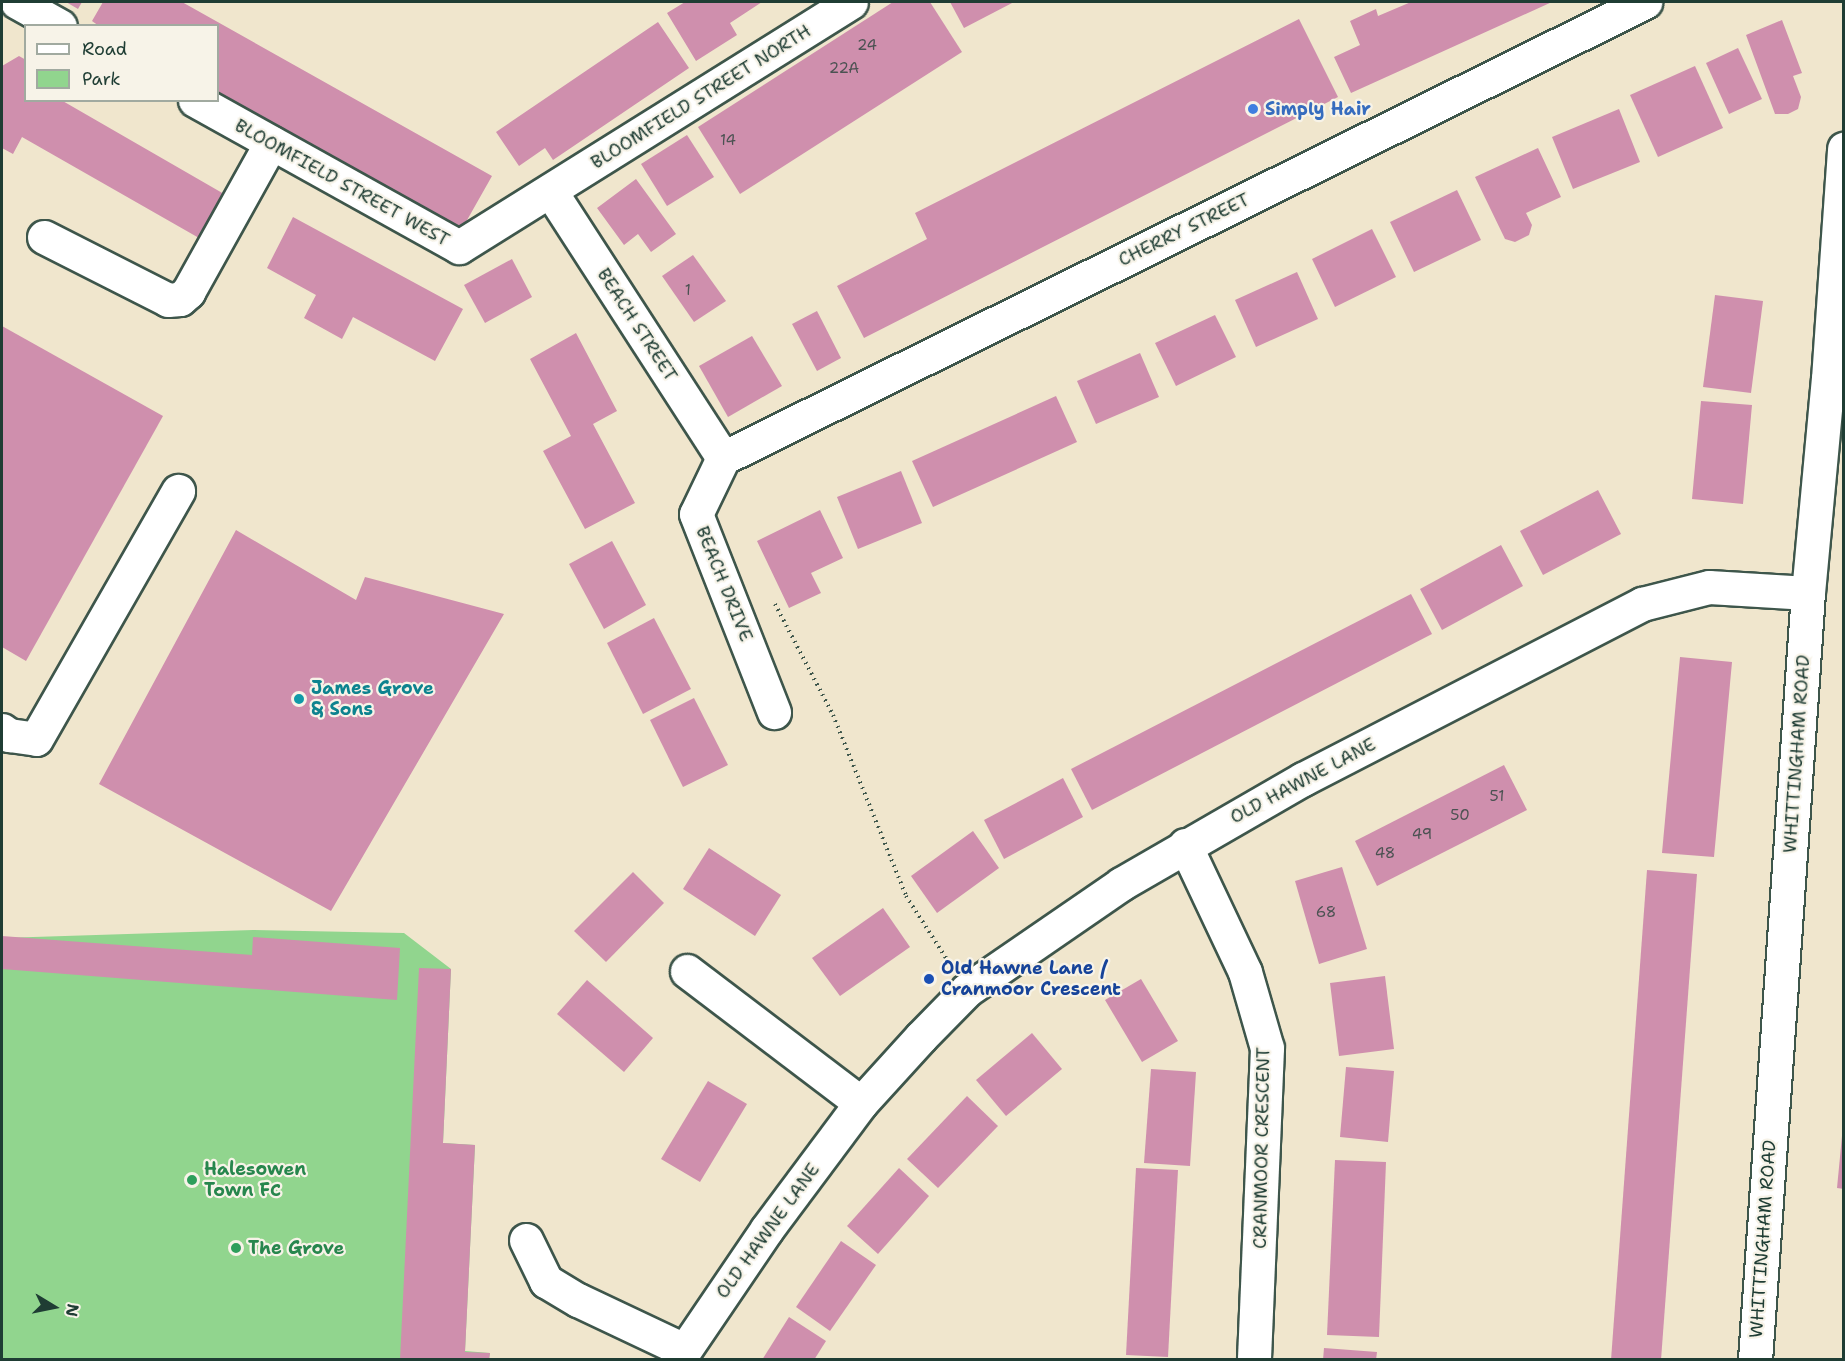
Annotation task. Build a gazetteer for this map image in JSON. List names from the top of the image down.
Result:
{
  "streets": {
    "street": [
      "BLOOMFIELD STREET NORTH",
      "BLOOMFIELD STREET WEST",
      "CHERRY STREET",
      "BEACH STREET",
      "BEACH DRIVE",
      "WHITTINGHAM ROAD",
      "OLD HAWNE LANE",
      "CRANMOOR CRESCENT"
    ]
  },
  "crossings": [
    ["BLOOMFIELD STREET NORTH", "BLOOMFIELD STREET WEST"],
    ["BLOOMFIELD STREET NORTH", "BEACH STREET"],
    ["BLOOMFIELD STREET WEST", "BEACH STREET"],
    ["CHERRY STREET", "BEACH STREET"],
    ["CHERRY STREET", "BEACH DRIVE"],
    ["BEACH STREET", "BEACH DRIVE"],
    ["WHITTINGHAM ROAD", "OLD HAWNE LANE"],
    ["OLD HAWNE LANE", "CRANMOOR CRESCENT"]
  ],
  "places": [
    "Simply Hair",
    "James Grove & Sons",
    "Old Hawne Lane / Cranmoor Crescent",
    "Halesowen Town FC",
    "The Grove"
  ],
  "house_numbers": [
    "24",
    "22A",
    "14",
    "1",
    "51",
    "50",
    "49",
    "48",
    "68"
  ],
  "legend": ["Road", "Park"],
  "north": "right"
}
